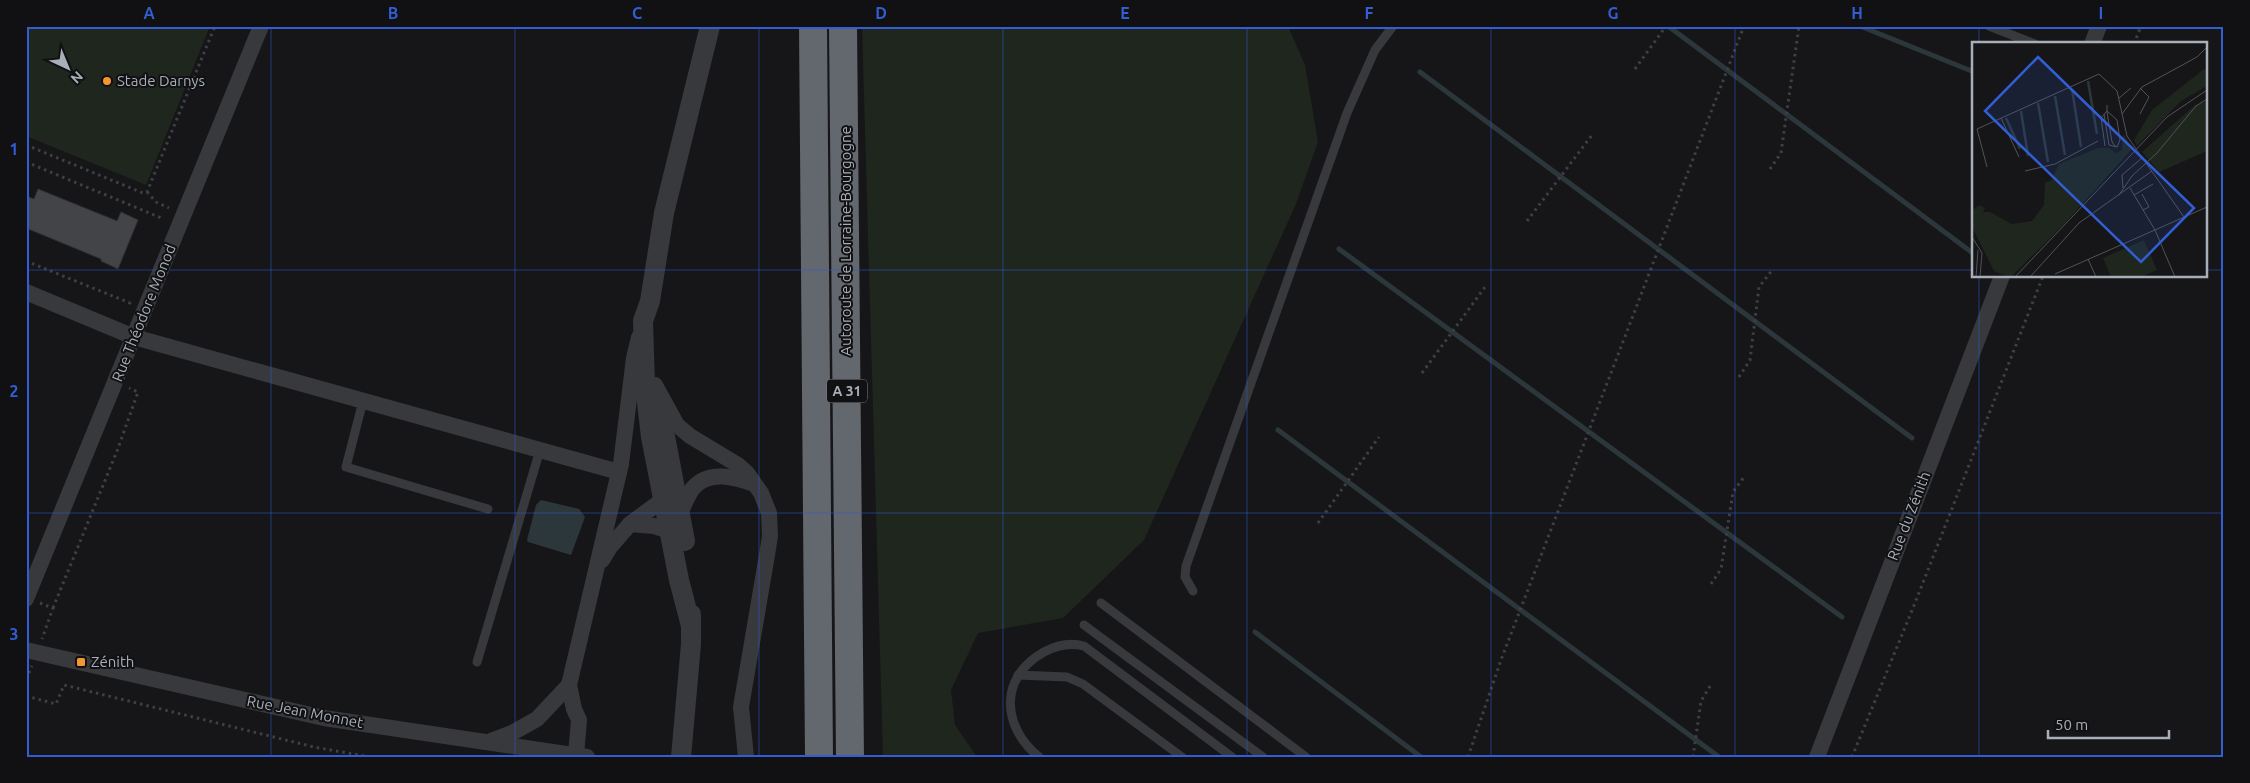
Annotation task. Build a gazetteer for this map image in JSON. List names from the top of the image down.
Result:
{
  "streets": {
    "highway": ["Autoroute de Lorraine-Bourgogne", "A 31"],
    "street": ["Rue Théodore Monod", "Rue du Zénith", "Rue Jean Monnet"]
  },
  "places": {
    "other": ["Stade Darnys"],
    "transit": ["Zénith"]
  },
  "scale_bar": "50 m",
  "north": "bottom right",
  "grid": {
    "columns": [
      "A",
      "B",
      "C",
      "D",
      "E",
      "F",
      "G",
      "H",
      "I"
    ],
    "rows": ["1", "2", "3"]
  }
}
